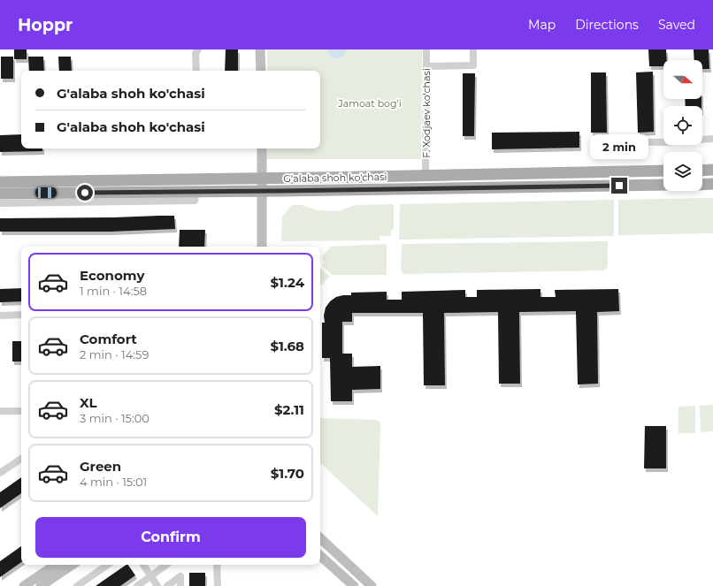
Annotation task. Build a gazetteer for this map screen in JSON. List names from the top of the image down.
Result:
{
  "streets": {
    "main road": ["G'alaba shoh ko'chasi"],
    "street": ["F. Xodjaev ko'chasi"]
  },
  "crossings": [
    ["F. Xodjaev ko'chasi", "G'alaba shoh ko'chasi"]
  ],
  "parks": ["Jamoat bog'i"],
  "north": "right",
  "page": {
    "header": "Hoppr",
    "nav": ["Map", "Directions", "Saved"],
    "banner": ["G'alaba shoh ko'chasi", "G'alaba shoh ko'chasi"],
    "bubble": "2 min",
    "list": [
      {
        "name": "Economy",
        "note": "1 min · 14:58",
        "value": "$1.24"
      },
      {
        "name": "Comfort",
        "note": "2 min · 14:59",
        "value": "$1.68"
      },
      {
        "name": "XL",
        "note": "3 min · 15:00",
        "value": "$2.11"
      },
      {
        "name": "Green",
        "note": "4 min · 15:01",
        "value": "$1.70"
      }
    ],
    "buttons": "Confirm"
  }
}
